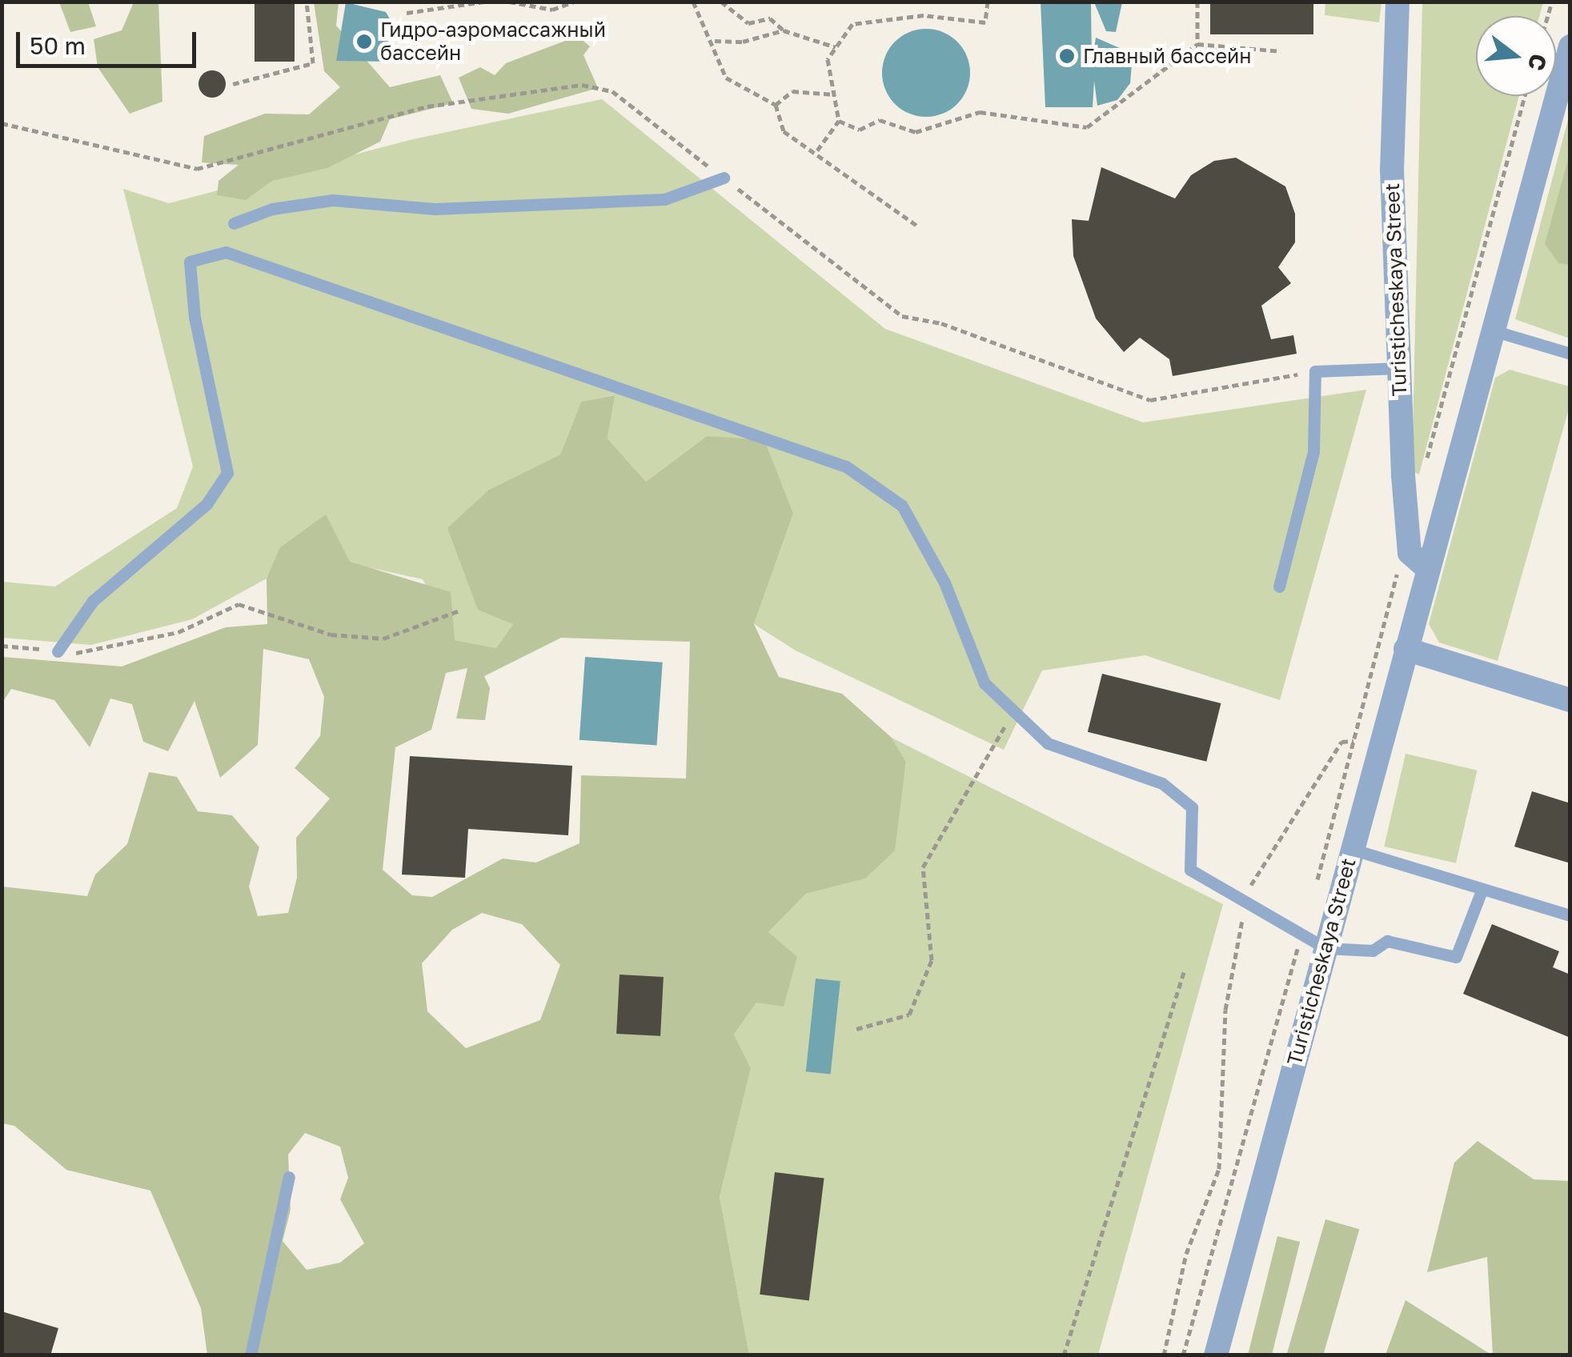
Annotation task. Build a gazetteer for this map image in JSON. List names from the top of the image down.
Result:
{
  "streets": {
    "street": ["Turisticheskaya Street"]
  },
  "places": ["Гидро-аэромассажный бассейн", "Главный бассейн"],
  "scale_bar": "50 m",
  "north": "right"
}
